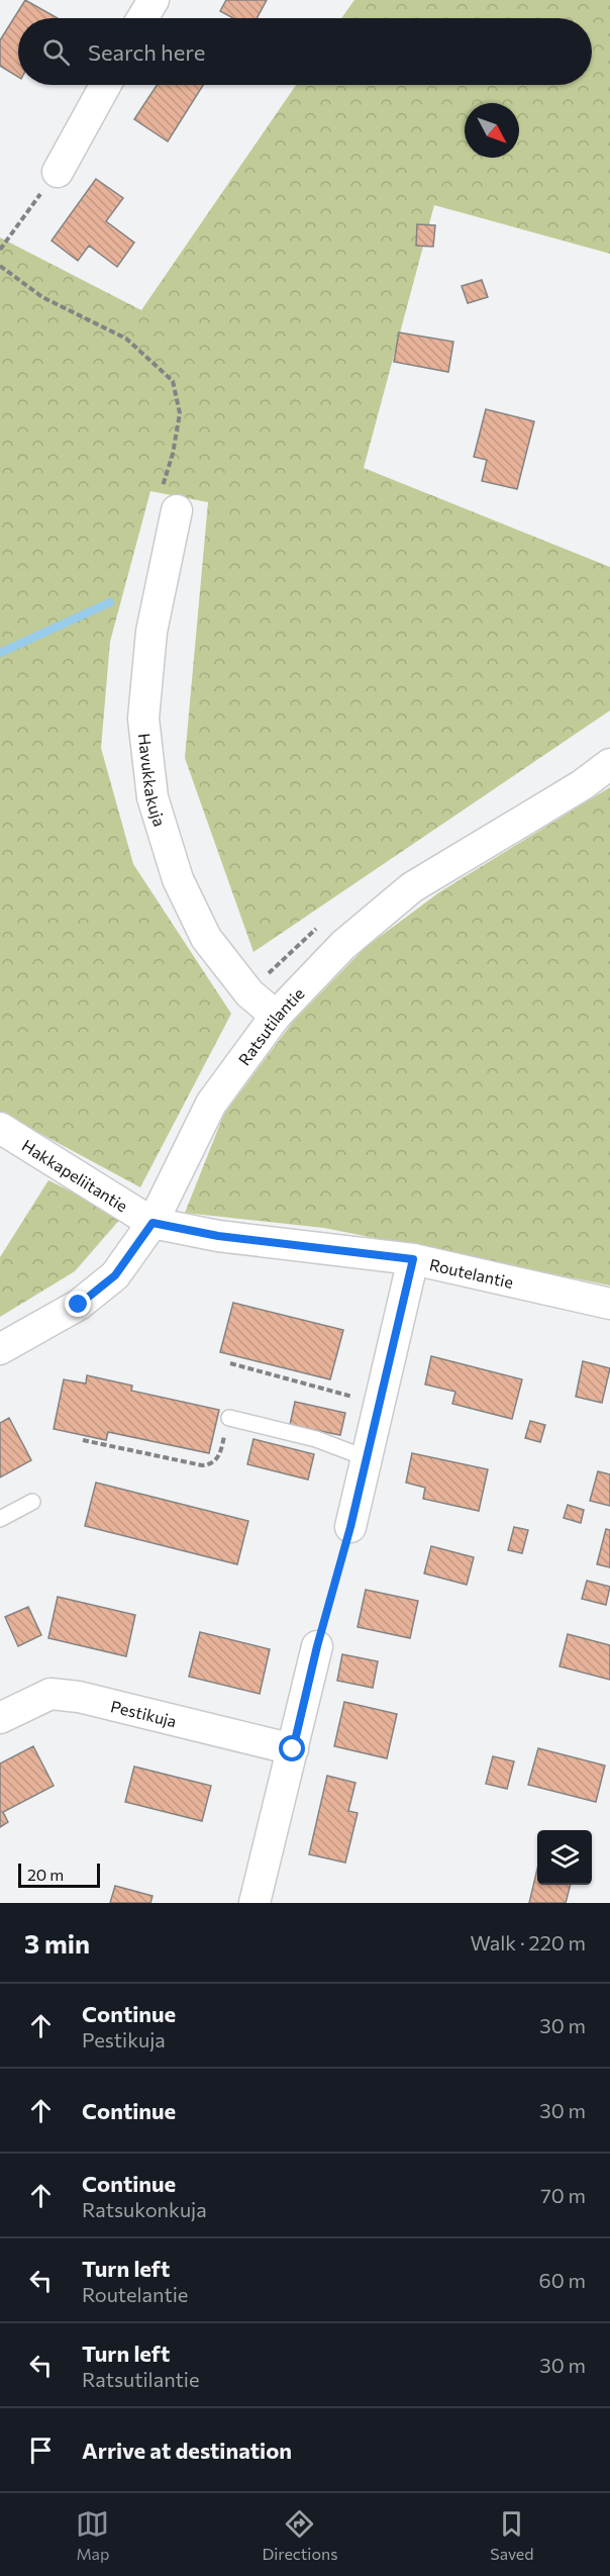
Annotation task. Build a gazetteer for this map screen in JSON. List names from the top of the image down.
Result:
{
  "streets": {
    "street": [
      "Havukkakuja",
      "Ratsutilantie",
      "Hakkapeliitantie",
      "Routelantie",
      "Pestikuja"
    ]
  },
  "crossings": [
    ["Havukkakuja", "Ratsutilantie"],
    ["Ratsutilantie", "Hakkapeliitantie"],
    ["Ratsutilantie", "Routelantie"],
    ["Hakkapeliitantie", "Routelantie"]
  ],
  "scale_bar": "20 m",
  "north": "bottom right",
  "page": {
    "search": "Search here",
    "scale": "20 m",
    "heading": ["3 min", "Walk · 220 m"],
    "list": [
      ["Continue", "Pestikuja", "30 m"],
      ["Continue", "30 m"],
      ["Continue", "Ratsukonkuja", "70 m"],
      ["Turn left", "Routelantie", "60 m"],
      ["Turn left", "Ratsutilantie", "30 m"],
      "Arrive at destination"
    ],
    "nav": ["Map", "Directions", "Saved"]
  }
}
